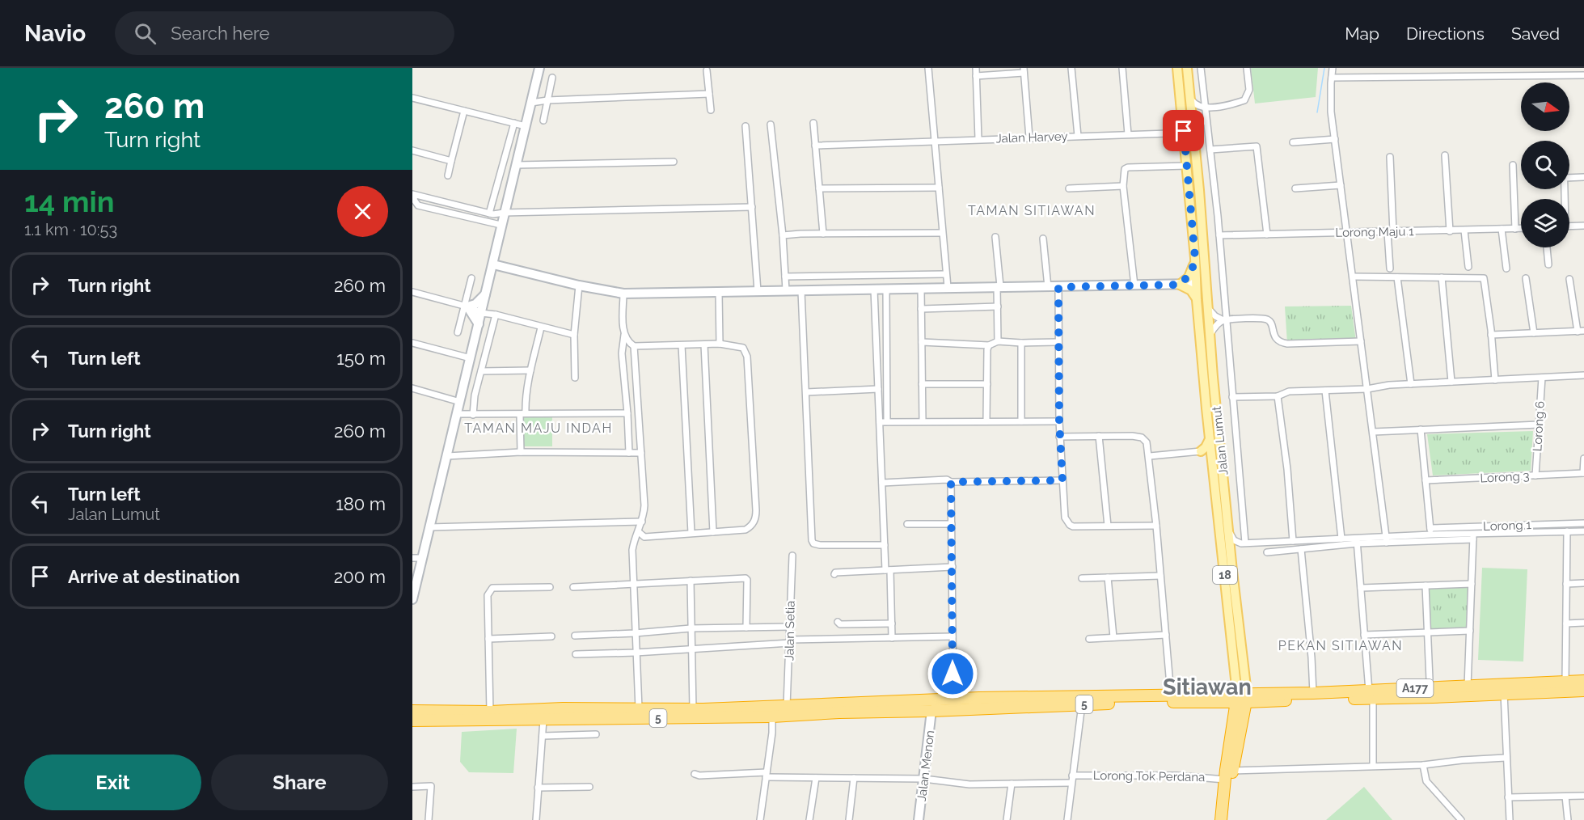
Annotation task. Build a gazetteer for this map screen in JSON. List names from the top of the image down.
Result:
{
  "streets": {
    "highway": ["Jalan Lumut", "A177", "5"],
    "main road": ["18"],
    "street": [
      "Jalan Harvey",
      "Lorong Maju 1",
      "Lorong 6",
      "Lorong 3",
      "Lorong 1",
      "Jalan Setia",
      "Jalan Menon",
      "Lorong Tok Perdana"
    ]
  },
  "crossings": [
    ["Lorong 6", "Lorong 3"],
    ["Jalan Lumut", "A177"],
    ["Jalan Lumut", "5"],
    ["Jalan Lumut", "Lorong Tok Perdana"],
    ["Jalan Setia", "5"],
    ["A177", "5"],
    ["5", "Jalan Menon"]
  ],
  "districts": [
    "TAMAN SITIAWAN",
    "TAMAN MAJU INDAH",
    "PEKAN SITIAWAN",
    "Sitiawan"
  ],
  "north": "right",
  "page": {
    "header": "Navio",
    "search": "Search here",
    "nav": ["Map", "Directions", "Saved"],
    "turn": ["260 m", "Turn right"],
    "heading": ["14 min", "1.1 km · 10:53"],
    "list": [
      {
        "name": "Turn right",
        "value": "260 m"
      },
      {
        "name": "Turn left",
        "value": "150 m"
      },
      {
        "name": "Turn right",
        "value": "260 m"
      },
      {
        "name": "Turn left",
        "note": "Jalan Lumut",
        "value": "180 m"
      },
      {
        "name": "Arrive at destination",
        "value": "200 m"
      }
    ],
    "buttons": ["Exit", "Share"]
  }
}
